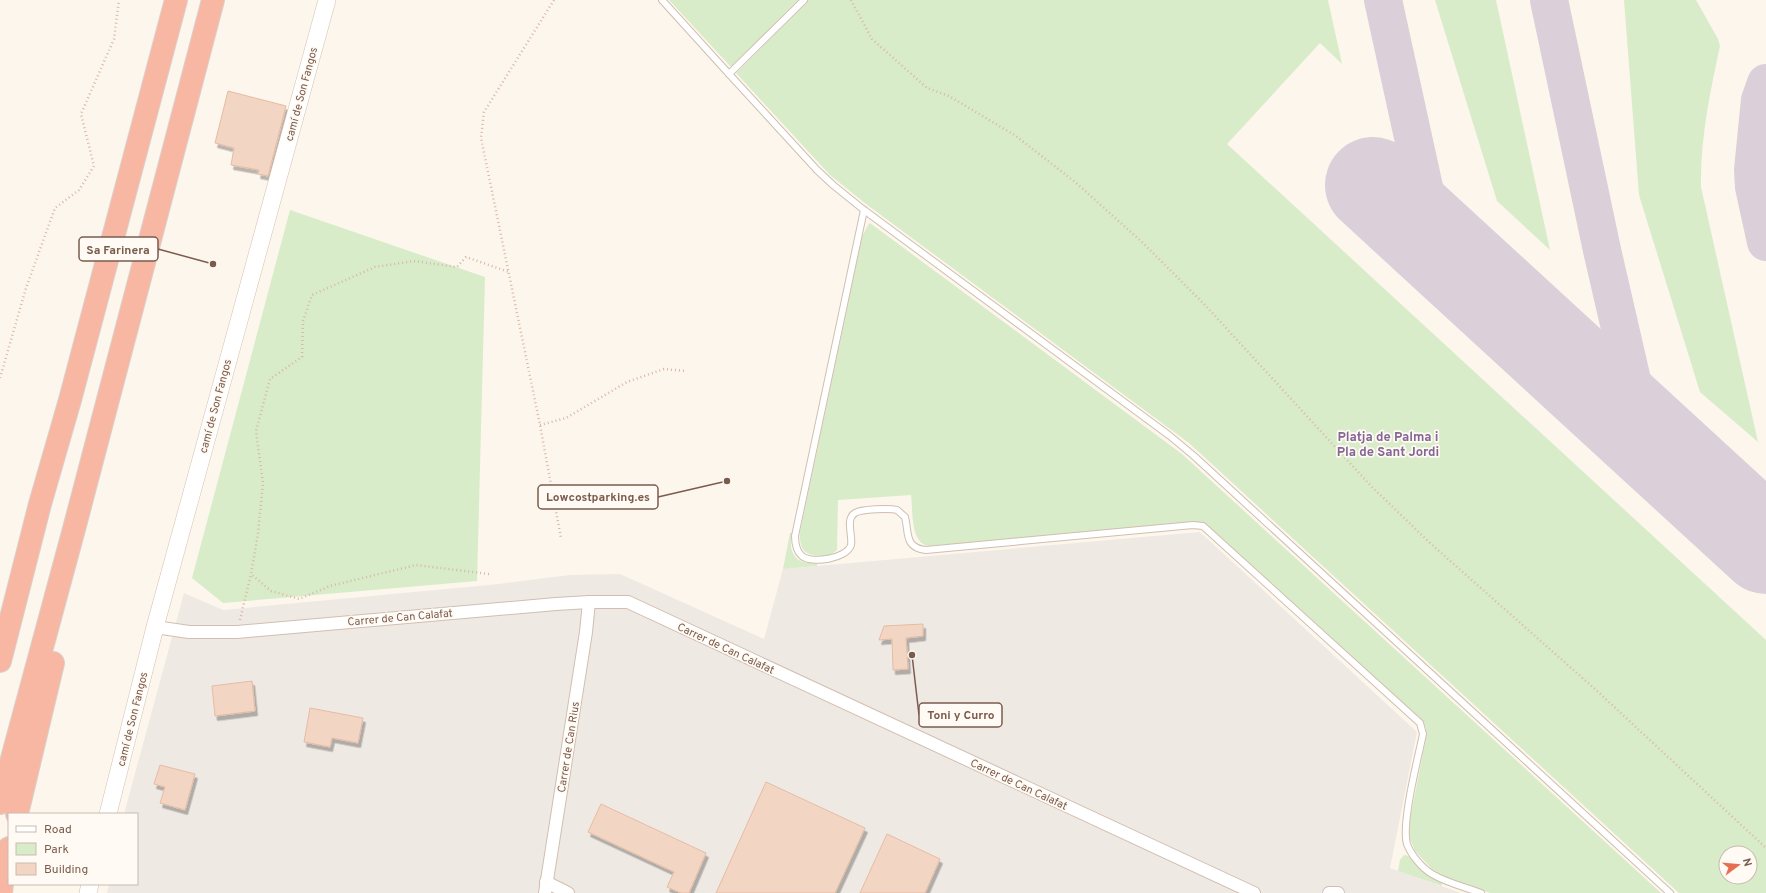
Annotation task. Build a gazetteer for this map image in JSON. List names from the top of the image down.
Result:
{
  "streets": {
    "street": ["camí de Son Fangos", "Carrer de Can Calafat", "Carrer de Can Rius"]
  },
  "crossings": [
    ["camí de Son Fangos", "Carrer de Can Calafat"],
    ["Carrer de Can Calafat", "Carrer de Can Rius"]
  ],
  "districts": ["Platja de Palma i Pla de Sant Jordi"],
  "places": ["Sa Farinera", "Lowcostparking.es", "Toni y Curro"],
  "legend": ["Road", "Park", "Building"],
  "north": "right"
}
